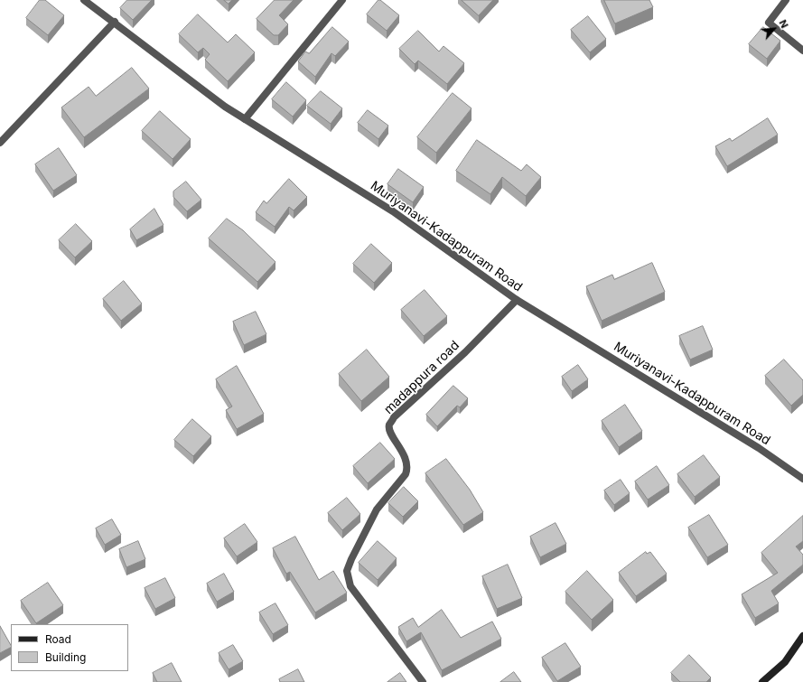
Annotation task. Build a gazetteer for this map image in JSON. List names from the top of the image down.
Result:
{
  "streets": {
    "street": ["Muriyanavi-Kadappuram Road", "madappura road"]
  },
  "crossings": [
    ["Muriyanavi-Kadappuram Road", "madappura road"]
  ],
  "legend": ["Road", "Building"],
  "north": "top right"
}
